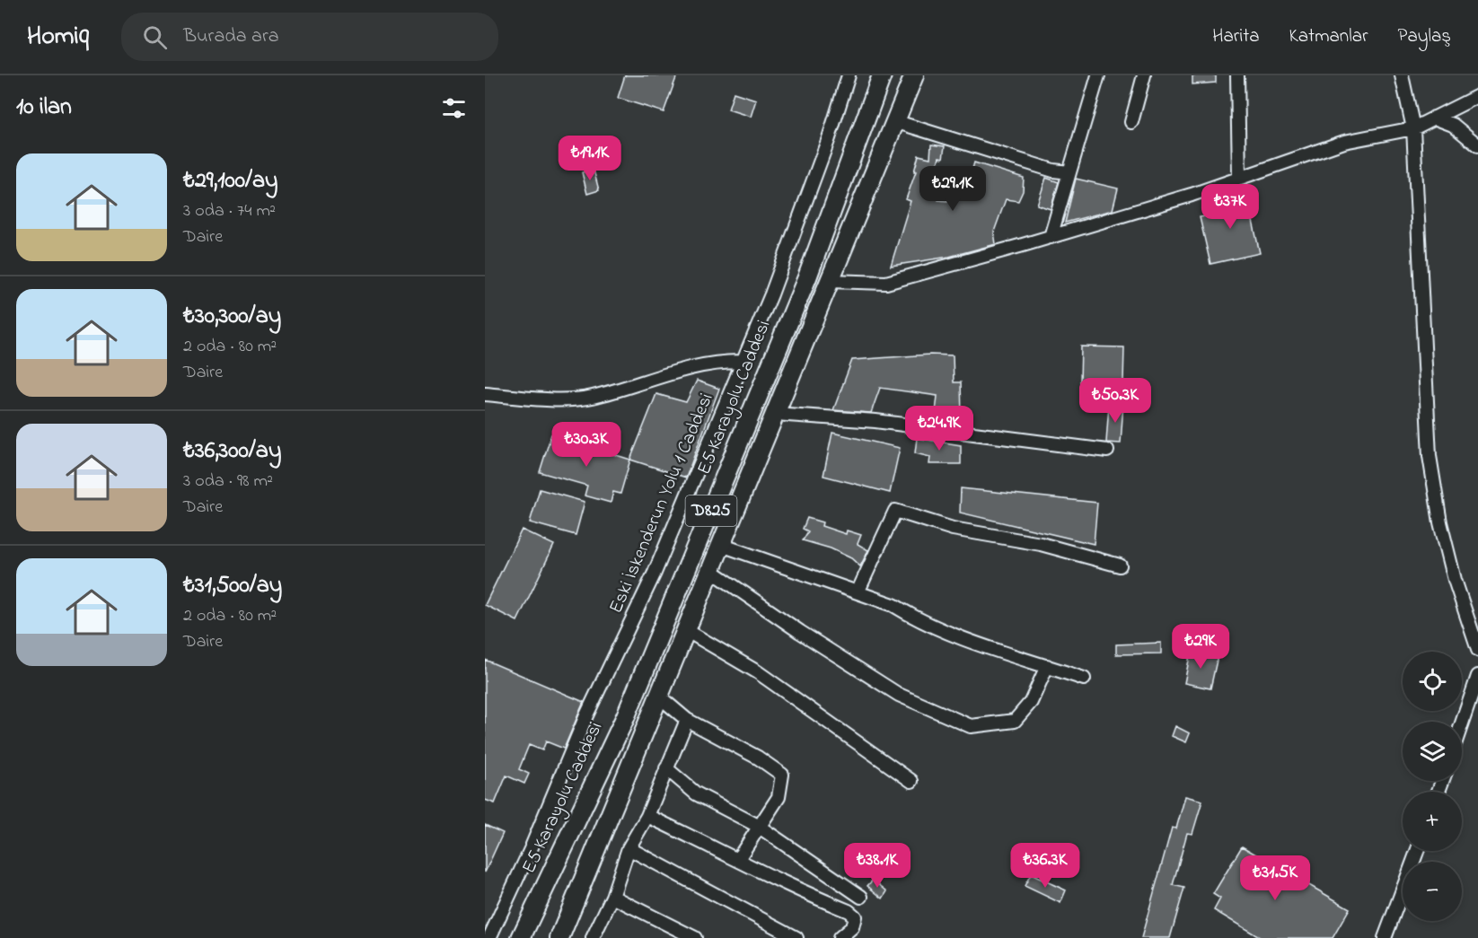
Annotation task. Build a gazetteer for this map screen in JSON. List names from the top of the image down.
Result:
{
  "streets": {
    "highway": ["E5 Karayolu Caddesi", "D825"],
    "street": ["Eski İskenderun Yolu 1 Caddesi"]
  },
  "page": {
    "header": "Homiq",
    "search": "Burada ara",
    "nav": ["Harita", "Katmanlar", "Paylaş"],
    "heading": "10 ilan",
    "price": [
      "₺19.1K",
      "₺29.1K",
      "₺37K",
      "₺50.3K",
      "₺24.9K",
      "₺30.3K",
      "₺29K",
      "₺38.1K",
      "₺36.3K",
      "₺31.5K"
    ],
    "list": [
      {
        "name": "₺29,100/ay",
        "note": "3 oda · 74 m² · Daire"
      },
      {
        "name": "₺30,300/ay",
        "note": "2 oda · 80 m² · Daire"
      },
      {
        "name": "₺36,300/ay",
        "note": "3 oda · 98 m² · Daire"
      },
      {
        "name": "₺31,500/ay",
        "note": "2 oda · 80 m² · Daire"
      }
    ],
    "map_buttons": ["+", "−"]
  }
}
